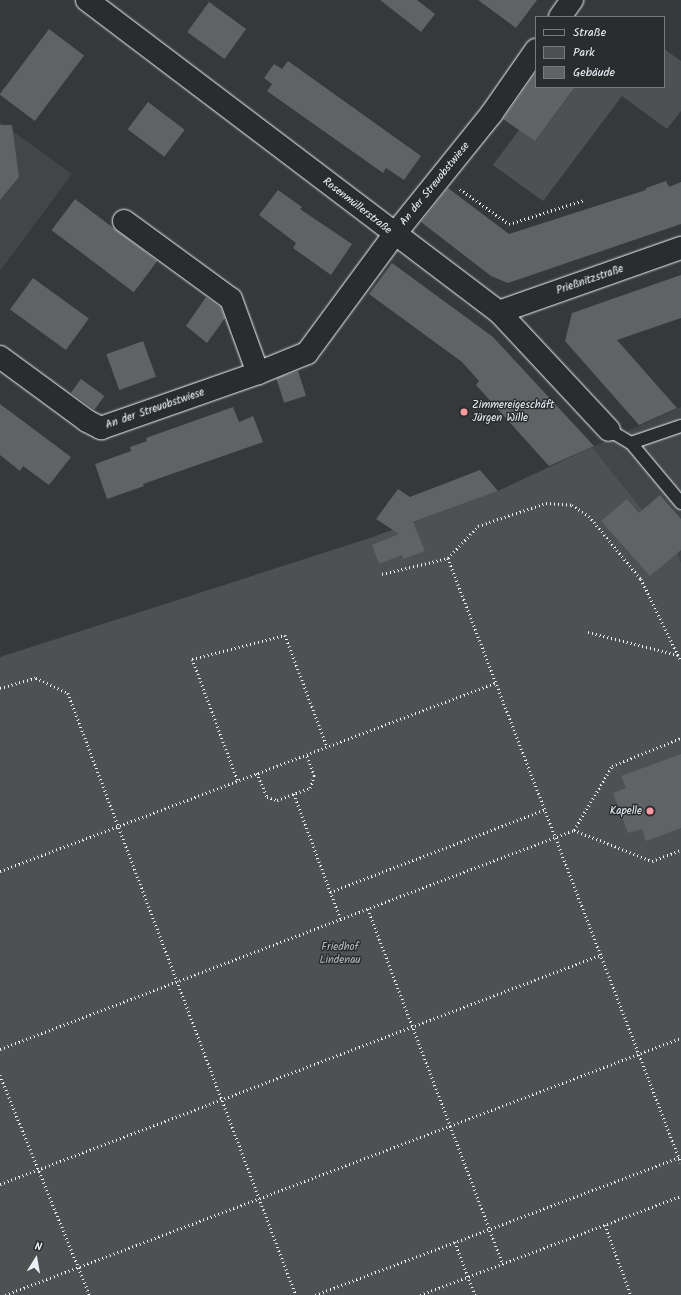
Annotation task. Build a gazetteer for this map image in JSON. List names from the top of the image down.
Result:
{
  "streets": {
    "street": ["An der Streuobstwiese", "Rosenmüllerstraße", "Prießnitzstraße"]
  },
  "crossings": [
    ["An der Streuobstwiese", "Rosenmüllerstraße"],
    ["Rosenmüllerstraße", "Prießnitzstraße"]
  ],
  "parks": ["Friedhof Lindenau"],
  "places": ["Zimmereigeschäft Jürgen Wille", "Kapelle"],
  "legend": ["Straße", "Park", "Gebäude"],
  "north": "top"
}
